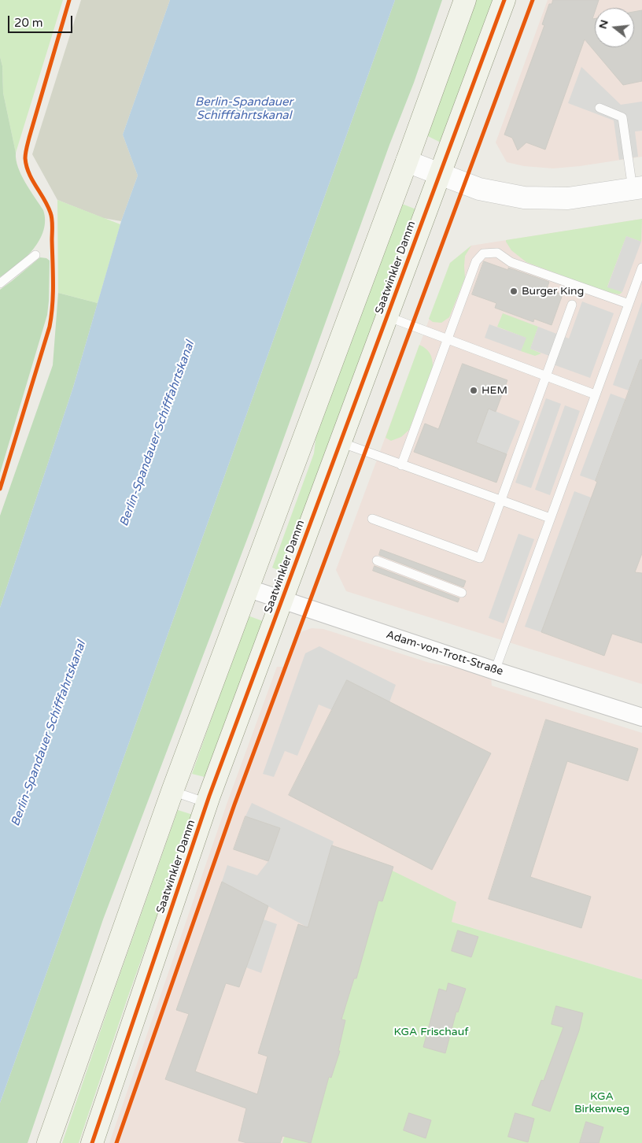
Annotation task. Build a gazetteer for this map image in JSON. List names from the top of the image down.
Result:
{
  "streets": {
    "main road": ["Saatwinkler Damm"],
    "street": ["Adam-von-Trott-Straße"]
  },
  "crossings": [
    ["Saatwinkler Damm", "Adam-von-Trott-Straße"]
  ],
  "water": ["Berlin-Spandauer Schifffahrtskanal"],
  "parks": ["KGA Frischauf", "KGA Birkenweg"],
  "places": ["Burger King", "HEM"],
  "scale_bar": "20 m",
  "north": "left"
}
